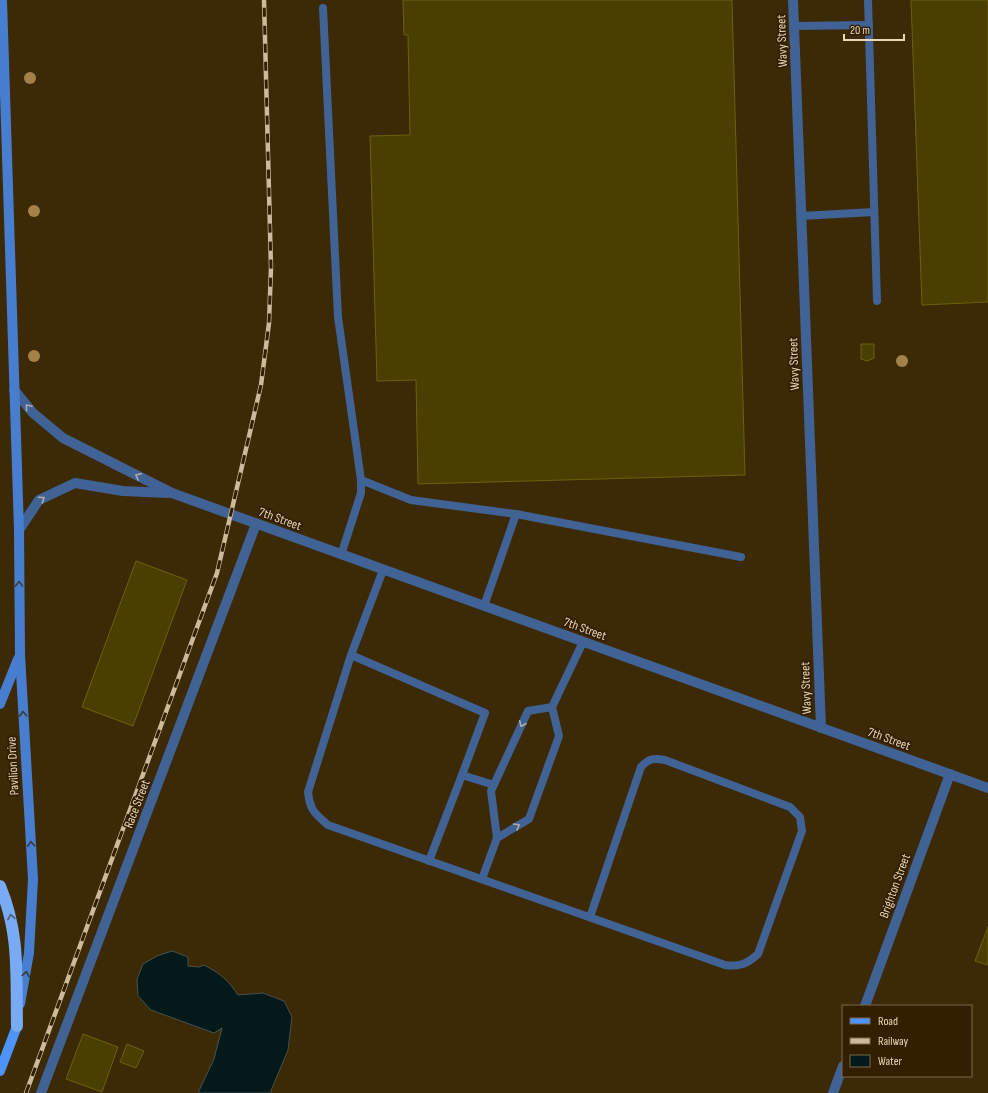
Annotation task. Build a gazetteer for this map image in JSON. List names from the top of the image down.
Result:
{
  "streets": {
    "main road": ["Pavilion Drive"],
    "street": [
      "Wavy Street",
      "7th Street",
      "Race Street",
      "Brighton Street"
    ]
  },
  "crossings": [
    ["Wavy Street", "7th Street"],
    ["7th Street", "Pavilion Drive"],
    ["7th Street", "Race Street"],
    ["7th Street", "Brighton Street"]
  ],
  "one_way": ["Pavilion Drive"],
  "legend": ["Road", "Railway", "Water"],
  "scale_bar": "20 m"
}
